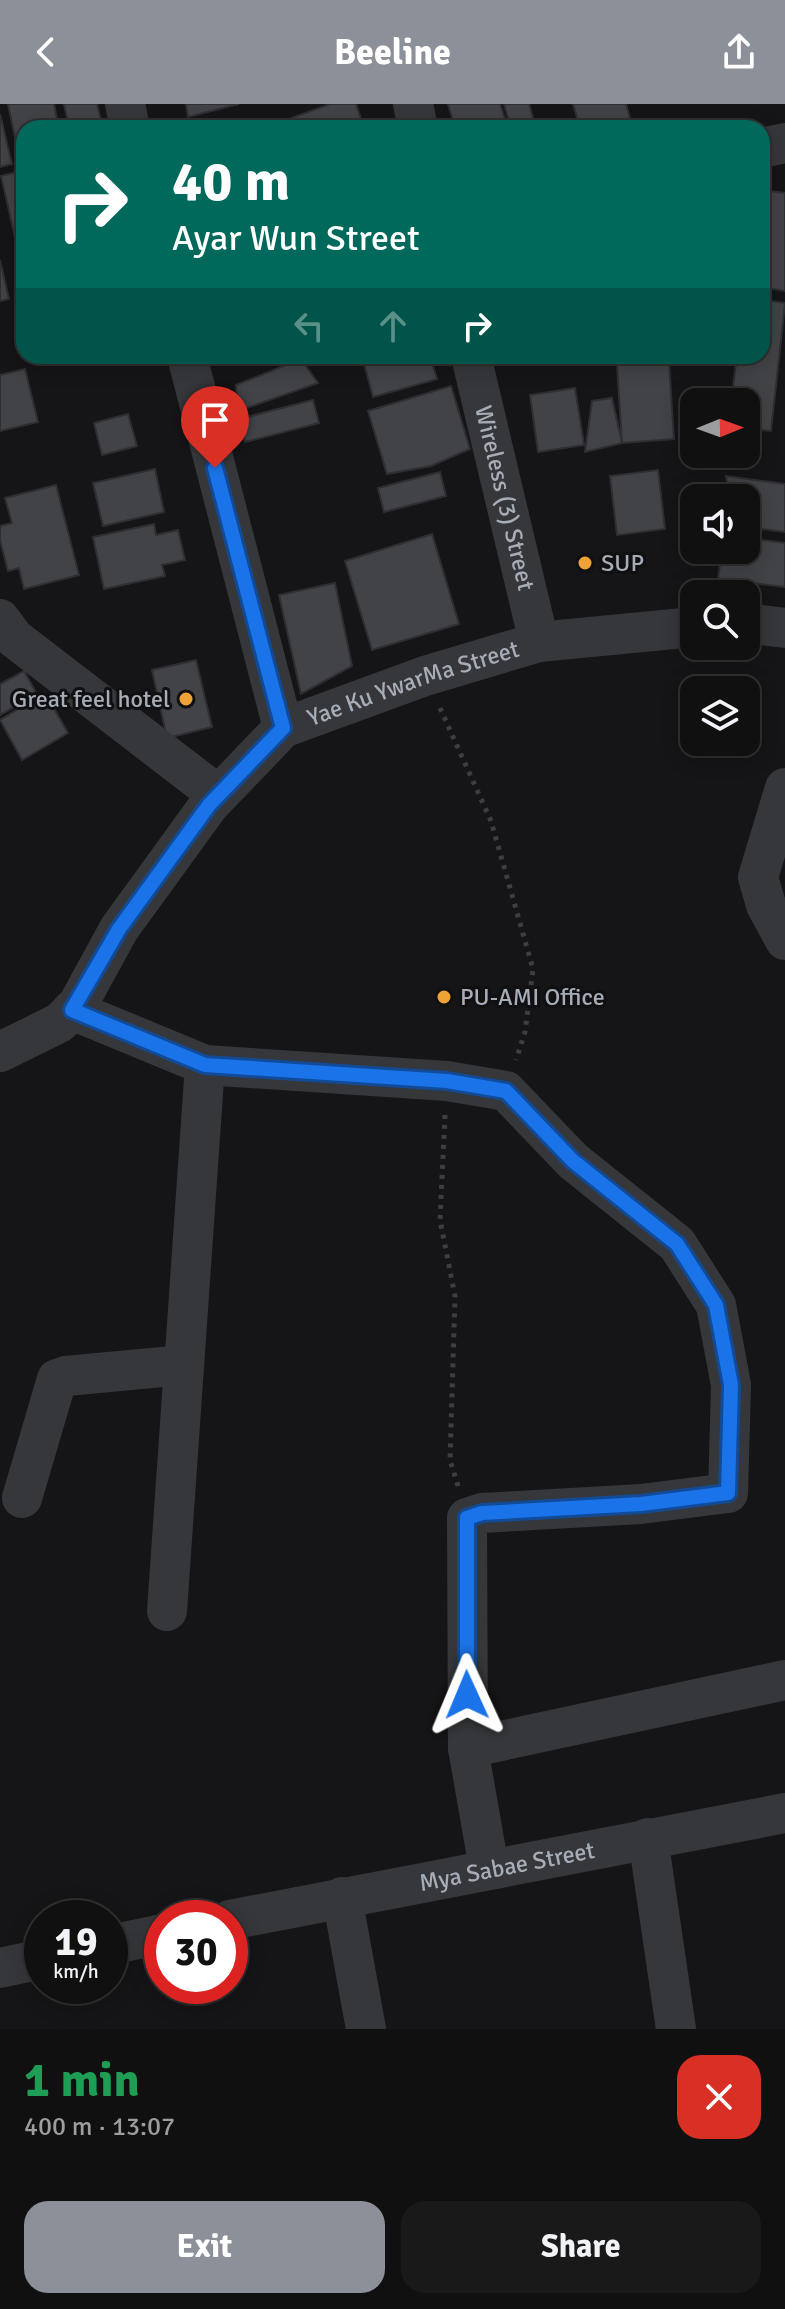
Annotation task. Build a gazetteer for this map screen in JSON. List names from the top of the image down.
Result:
{
  "streets": {
    "street": ["Wireless (3) Street", "Yae Ku YwarMa Street", "Mya Sabae Street"]
  },
  "crossings": [
    ["Wireless (3) Street", "Yae Ku YwarMa Street"]
  ],
  "places": ["SUP", "Great feel hotel", "PU-AMI Office"],
  "north": "right",
  "page": {
    "header": "Beeline",
    "turn": ["40 m", "Ayar Wun Street"],
    "speed": "19 km/h",
    "limit": "30",
    "heading": ["1 min", "400 m · 13:07"],
    "buttons": ["Exit", "Share"]
  }
}
